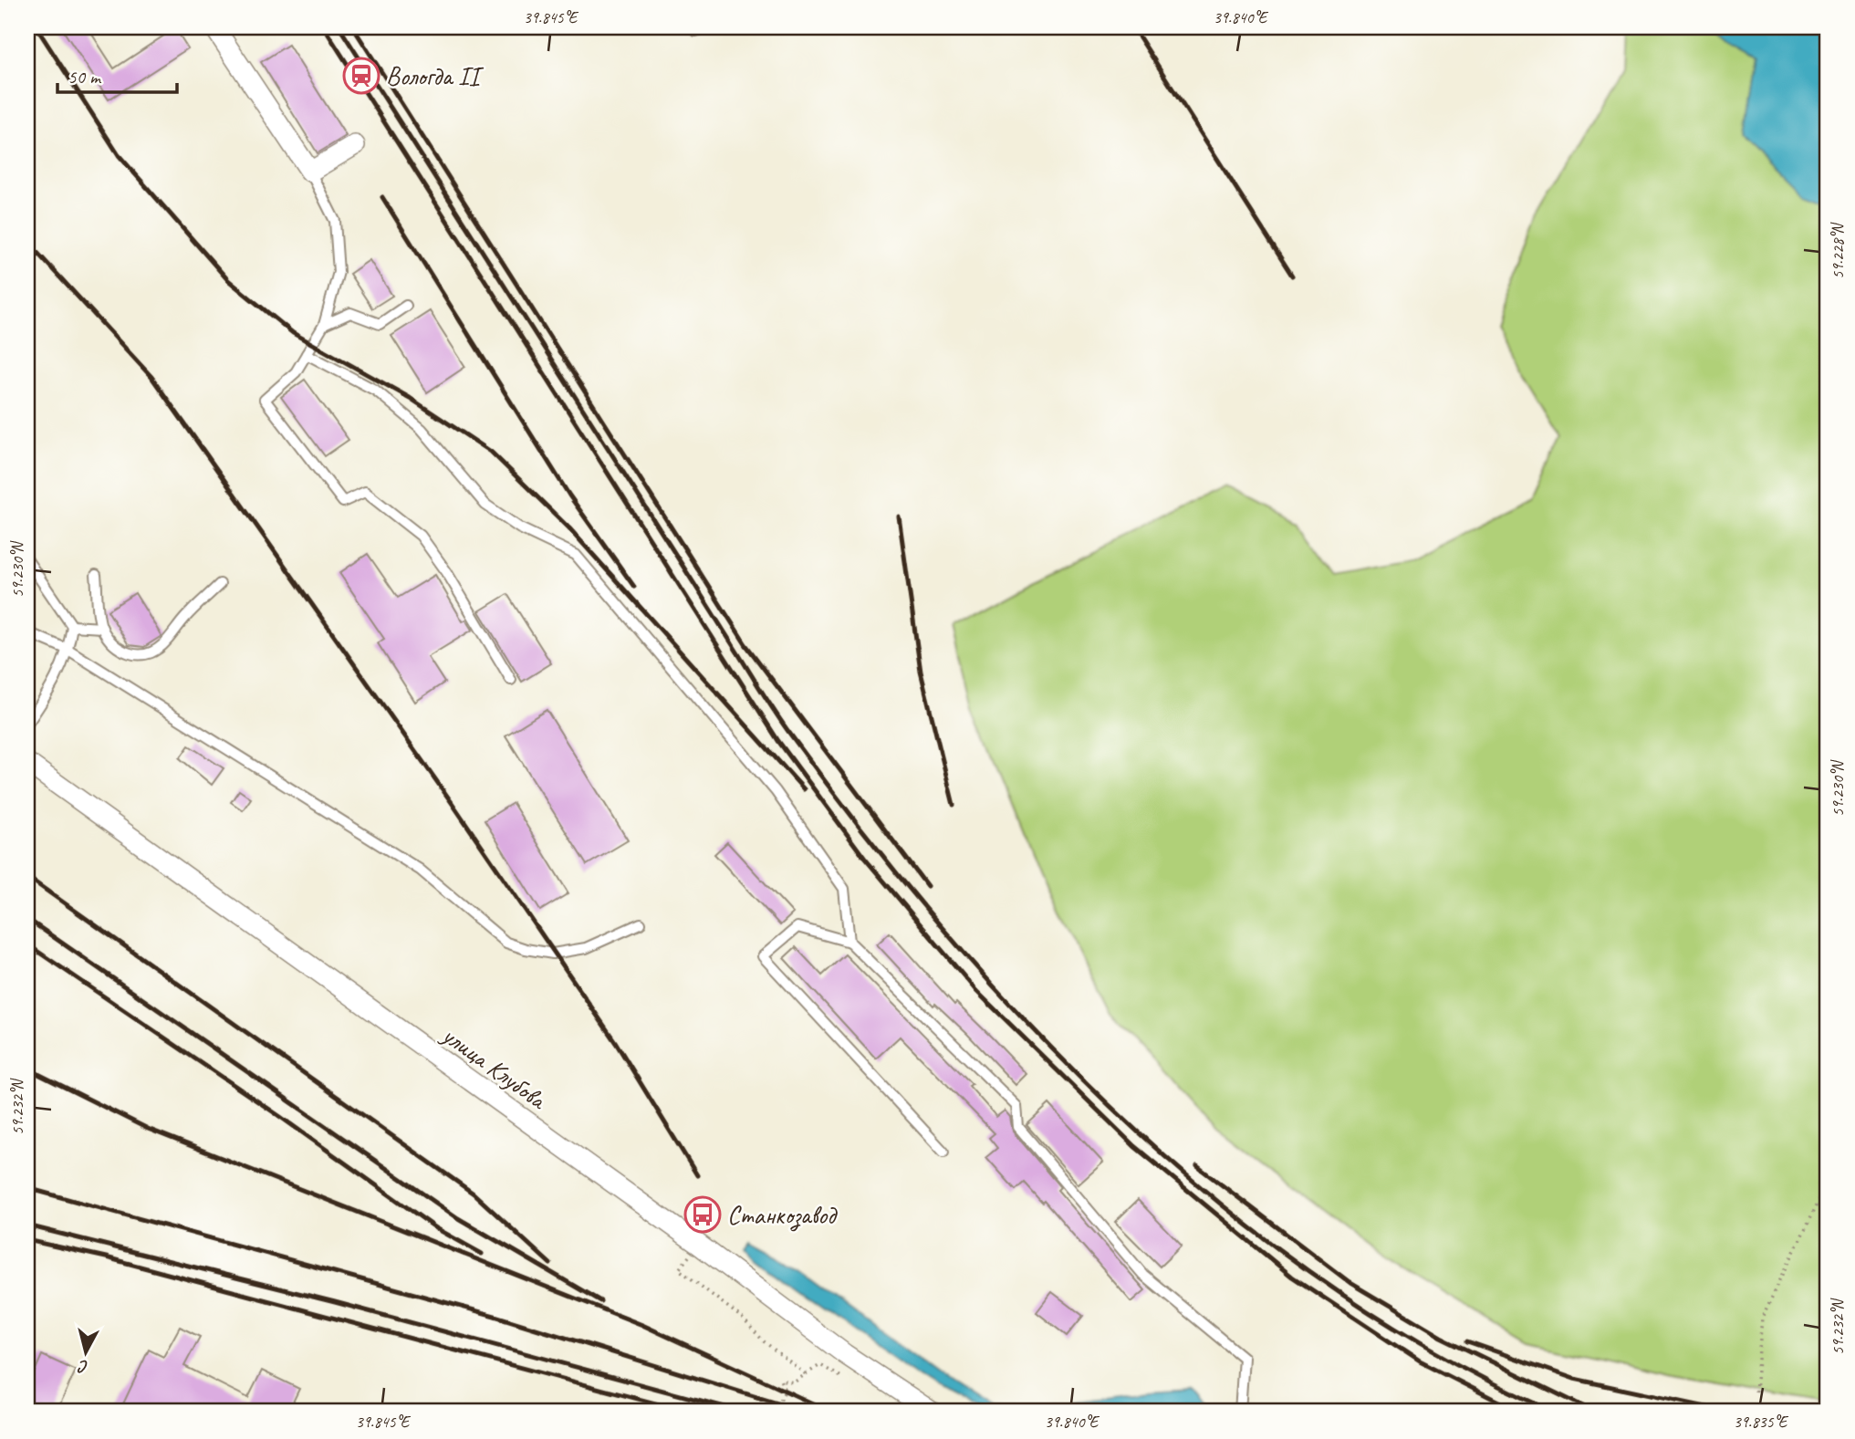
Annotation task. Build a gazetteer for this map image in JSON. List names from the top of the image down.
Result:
{
  "streets": {
    "street": ["улица Клубова"]
  },
  "places": {
    "station": ["Вологда II"],
    "bus stop": ["Станкозавод"]
  },
  "scale_bar": "50 m",
  "north": "bottom",
  "coordinates": [
    "39.845°E",
    "39.840°E",
    "59.228°N",
    "59.230°N",
    "59.232°N",
    "39.835°E"
  ]
}
